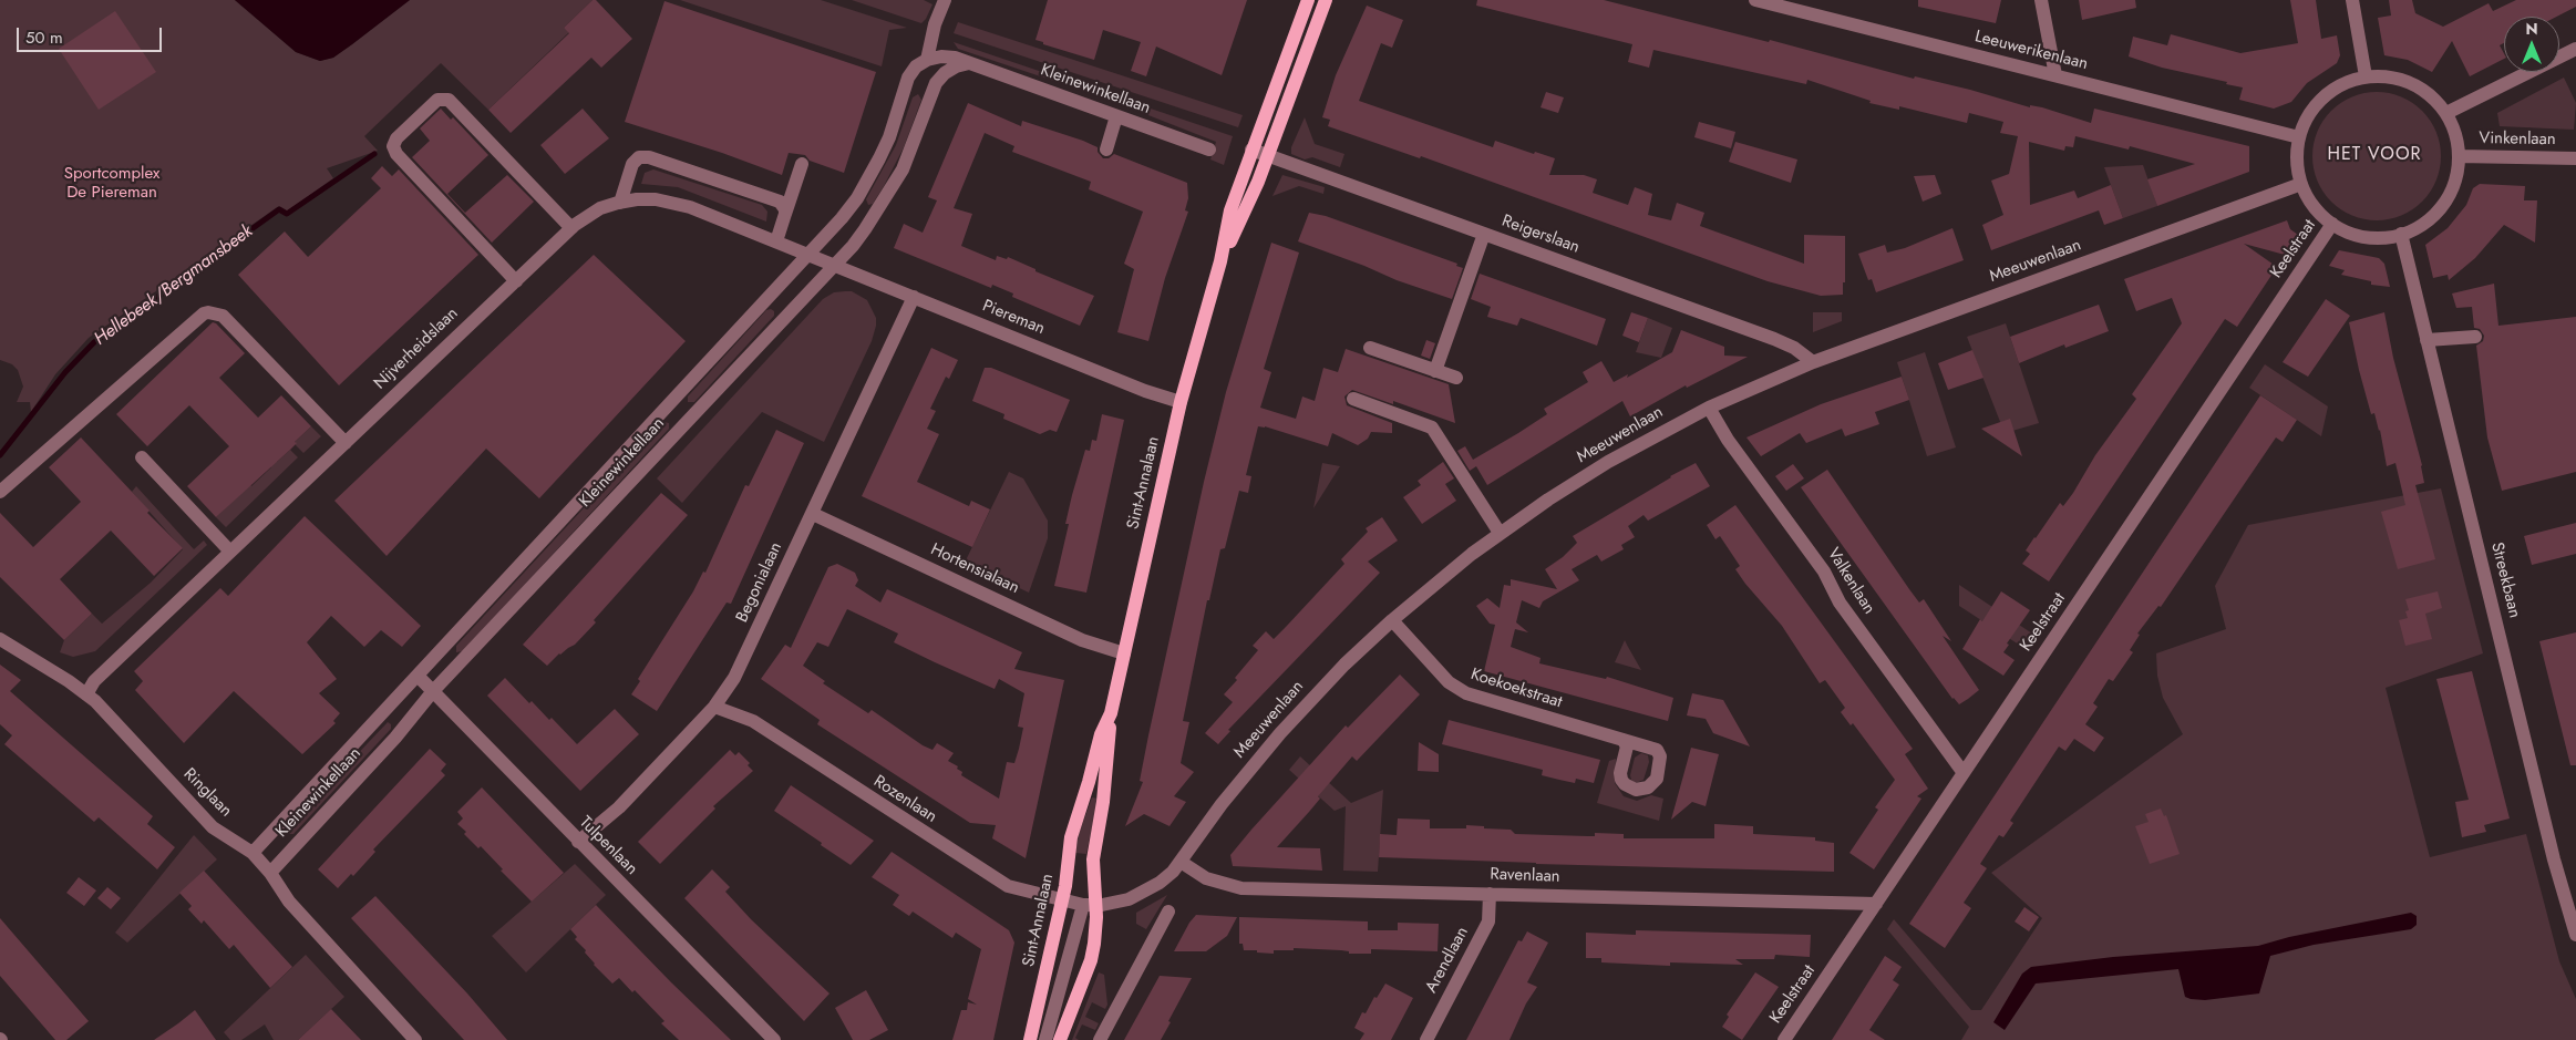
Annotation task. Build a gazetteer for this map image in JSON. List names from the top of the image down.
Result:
{
  "streets": {
    "main road": ["Sint-Annalaan"],
    "street": [
      "Leeuwerikenlaan",
      "Kleinewinkellaan",
      "Vinkenlaan",
      "Reigerslaan",
      "Keelstraat",
      "Meeuwenlaan",
      "Piereman",
      "Nijverheidslaan",
      "Hortensialaan",
      "Streekbaan",
      "Valkenlaan",
      "Begonialaan",
      "Koekoekstraat",
      "Ringlaan",
      "Rozenlaan",
      "Tulpenlaan",
      "Ravenlaan",
      "Arendlaan"
    ]
  },
  "crossings": [
    ["Leeuwerikenlaan", "Vinkenlaan"],
    ["Leeuwerikenlaan", "Keelstraat"],
    ["Leeuwerikenlaan", "Meeuwenlaan"],
    ["Leeuwerikenlaan", "Streekbaan"],
    ["Kleinewinkellaan", "Piereman"],
    ["Kleinewinkellaan", "Nijverheidslaan"],
    ["Kleinewinkellaan", "Ringlaan"],
    ["Kleinewinkellaan", "Tulpenlaan"],
    ["Vinkenlaan", "Keelstraat"],
    ["Vinkenlaan", "Meeuwenlaan"],
    ["Vinkenlaan", "Streekbaan"],
    ["Reigerslaan", "Meeuwenlaan"],
    ["Reigerslaan", "Sint-Annalaan"],
    ["Keelstraat", "Meeuwenlaan"],
    ["Keelstraat", "Streekbaan"],
    ["Keelstraat", "Valkenlaan"],
    ["Keelstraat", "Ravenlaan"],
    ["Meeuwenlaan", "Sint-Annalaan"],
    ["Meeuwenlaan", "Streekbaan"],
    ["Meeuwenlaan", "Valkenlaan"],
    ["Meeuwenlaan", "Koekoekstraat"],
    ["Meeuwenlaan", "Rozenlaan"],
    ["Meeuwenlaan", "Ravenlaan"],
    ["Piereman", "Nijverheidslaan"],
    ["Piereman", "Sint-Annalaan"],
    ["Piereman", "Begonialaan"],
    ["Nijverheidslaan", "Ringlaan"],
    ["Sint-Annalaan", "Hortensialaan"],
    ["Sint-Annalaan", "Rozenlaan"],
    ["Hortensialaan", "Begonialaan"],
    ["Begonialaan", "Rozenlaan"],
    ["Begonialaan", "Tulpenlaan"],
    ["Ravenlaan", "Arendlaan"]
  ],
  "districts": ["HET VOOR"],
  "water": ["Hellebeek/Bergmansbeek"],
  "parks": ["Sportcomplex De Piereman"],
  "scale_bar": "50 m",
  "north": "top"
}
